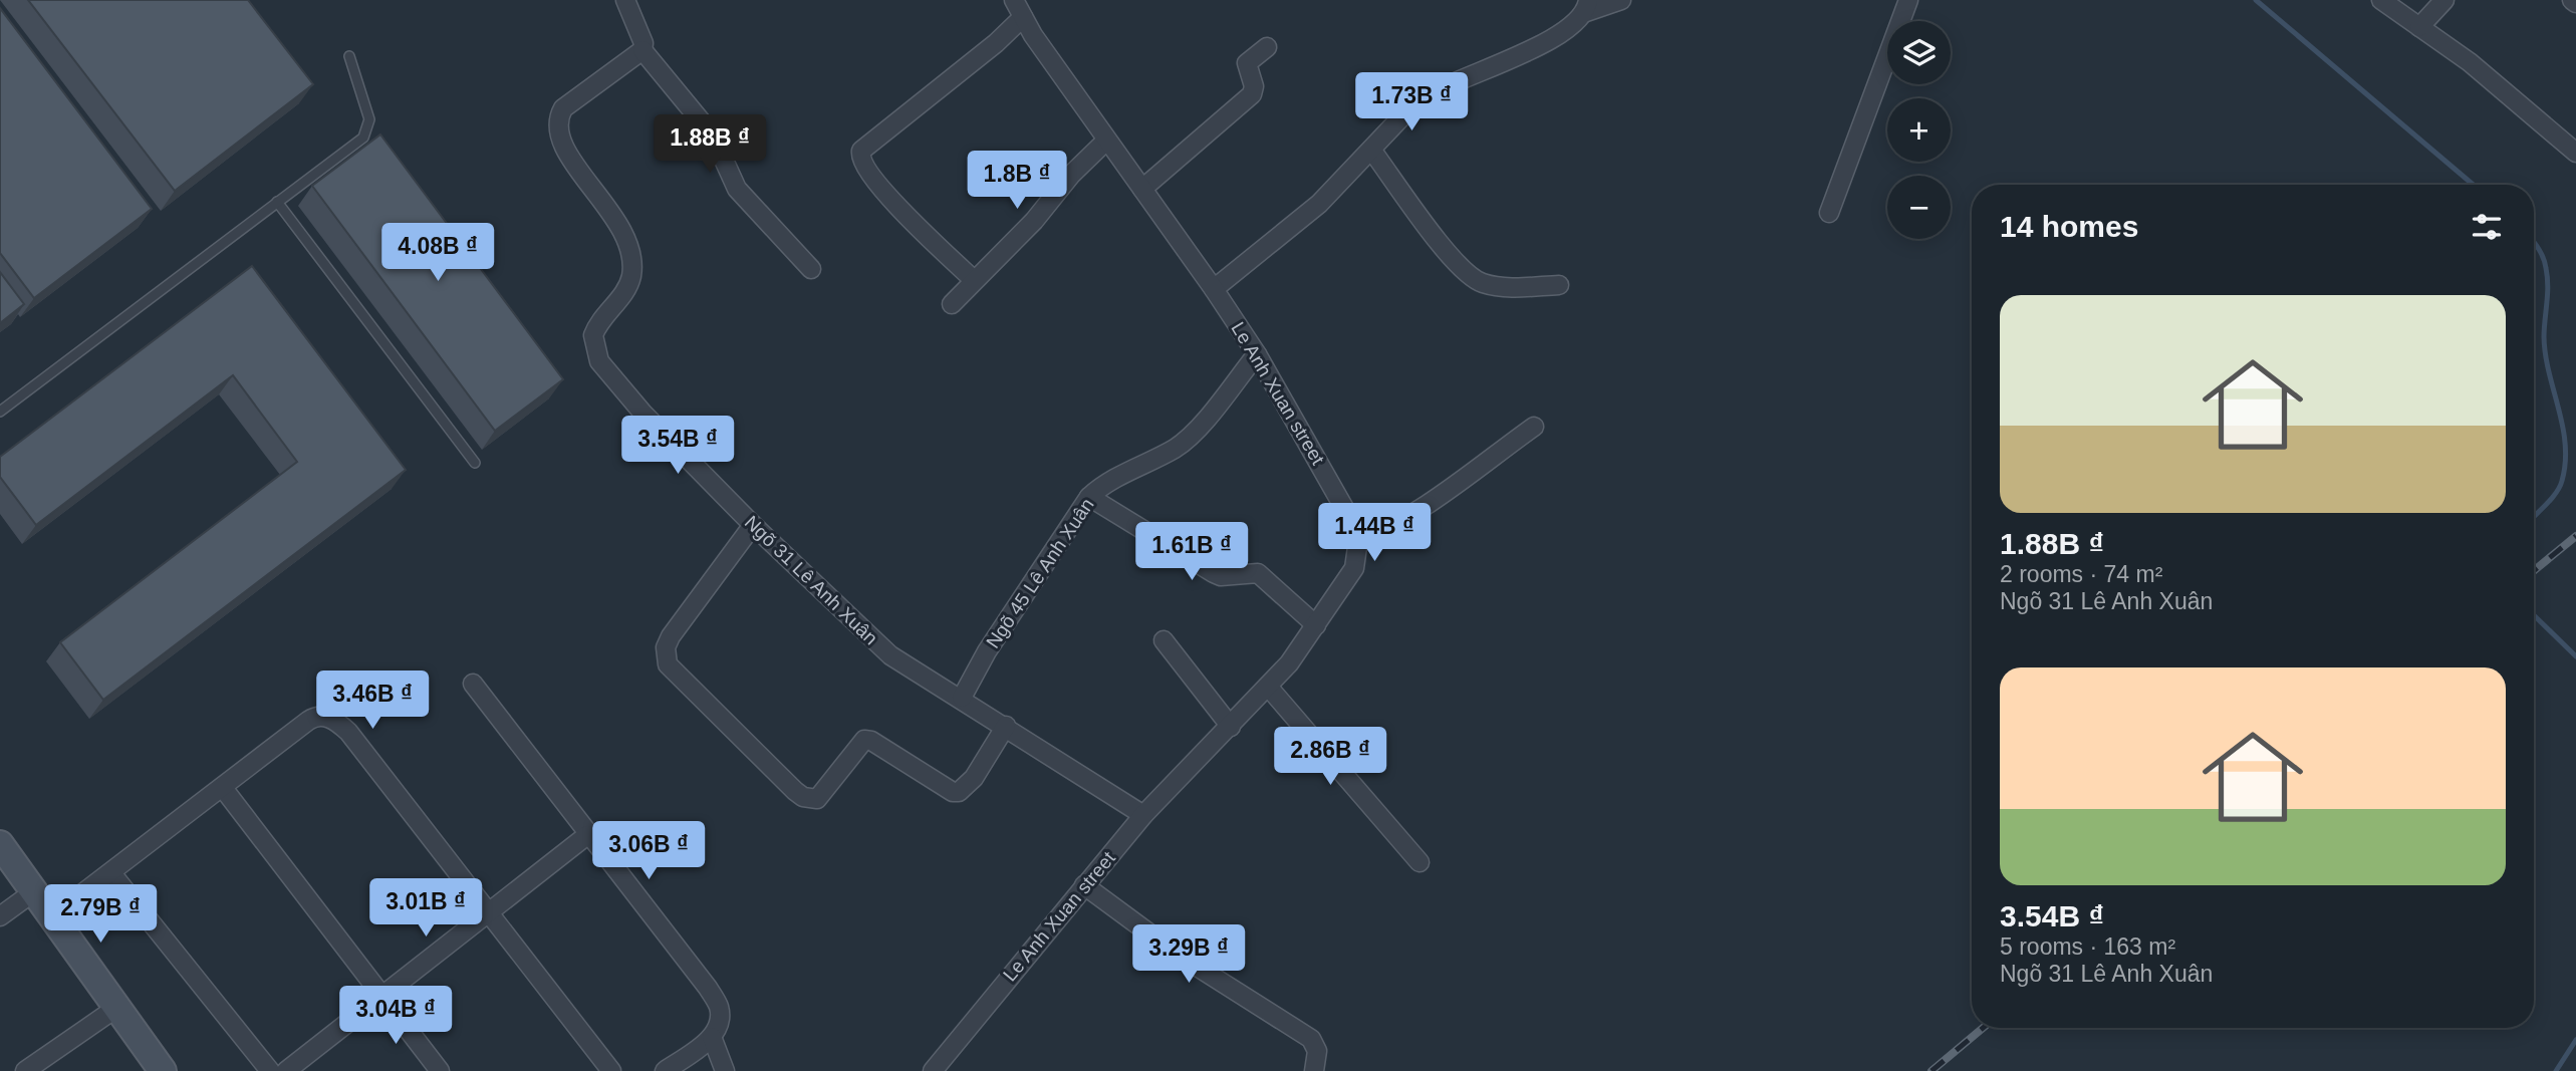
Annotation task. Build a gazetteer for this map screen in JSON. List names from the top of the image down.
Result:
{
  "streets": {
    "street": ["Le Anh Xuan street", "Ngõ 45 Lê Anh Xuân", "Ngõ 31 Lê Anh Xuân"]
  },
  "crossings": [
    ["Le Anh Xuan street", "Ngõ 45 Lê Anh Xuân"],
    ["Le Anh Xuan street", "Ngõ 31 Lê Anh Xuân"],
    ["Ngõ 45 Lê Anh Xuân", "Ngõ 31 Lê Anh Xuân"]
  ],
  "page": {
    "map_buttons": ["+", "−"],
    "price": [
      "1.73B ₫",
      "1.88B ₫",
      "1.8B ₫",
      "4.08B ₫",
      "3.54B ₫",
      "1.44B ₫",
      "1.61B ₫",
      "3.46B ₫",
      "2.86B ₫",
      "3.06B ₫",
      "3.01B ₫",
      "2.79B ₫",
      "3.29B ₫",
      "3.04B ₫"
    ],
    "heading": "14 homes",
    "list": [
      {
        "name": "1.88B ₫",
        "note": "2 rooms · 74 m² · Ngõ 31 Lê Anh Xuân"
      },
      {
        "name": "3.54B ₫",
        "note": "5 rooms · 163 m² · Ngõ 31 Lê Anh Xuân"
      }
    ]
  }
}
